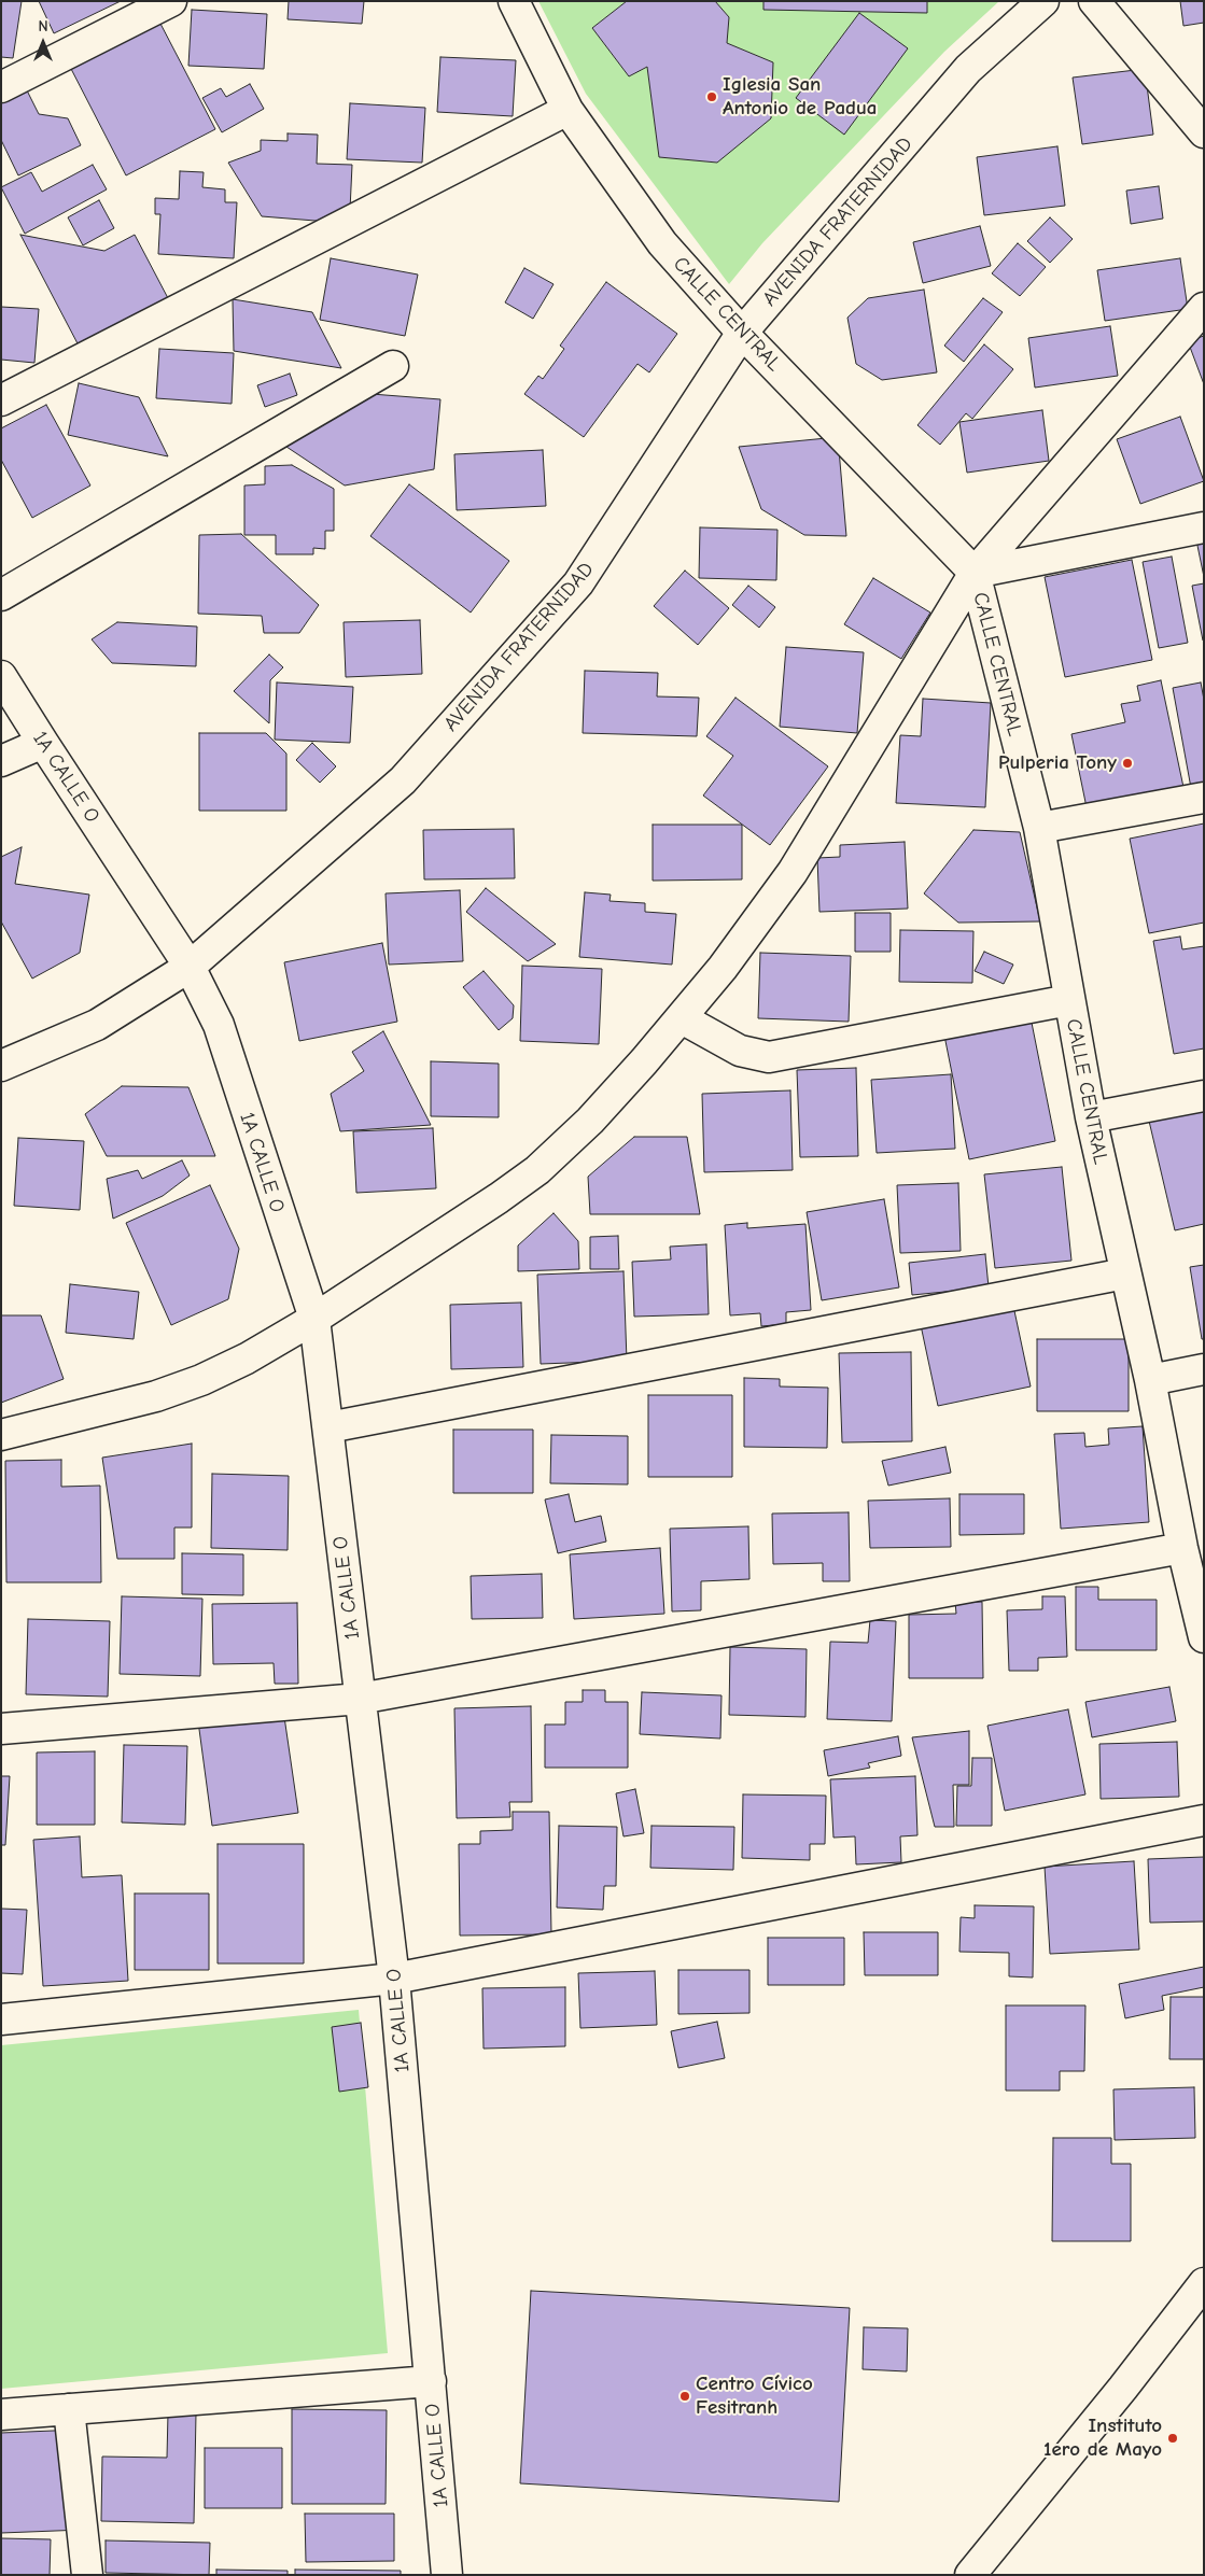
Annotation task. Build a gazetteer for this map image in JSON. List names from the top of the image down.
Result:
{
  "streets": {
    "street": ["AVENIDA FRATERNIDAD", "CALLE CENTRAL", "1A CALLE O"]
  },
  "crossings": [
    ["AVENIDA FRATERNIDAD", "CALLE CENTRAL"],
    ["AVENIDA FRATERNIDAD", "1A CALLE O"]
  ],
  "places": [
    "Iglesia San Antonio de Padua",
    "Pulperia Tony",
    "Centro Cívico Fesitranh",
    "Instituto 1ero de Mayo"
  ],
  "north": "top"
}
